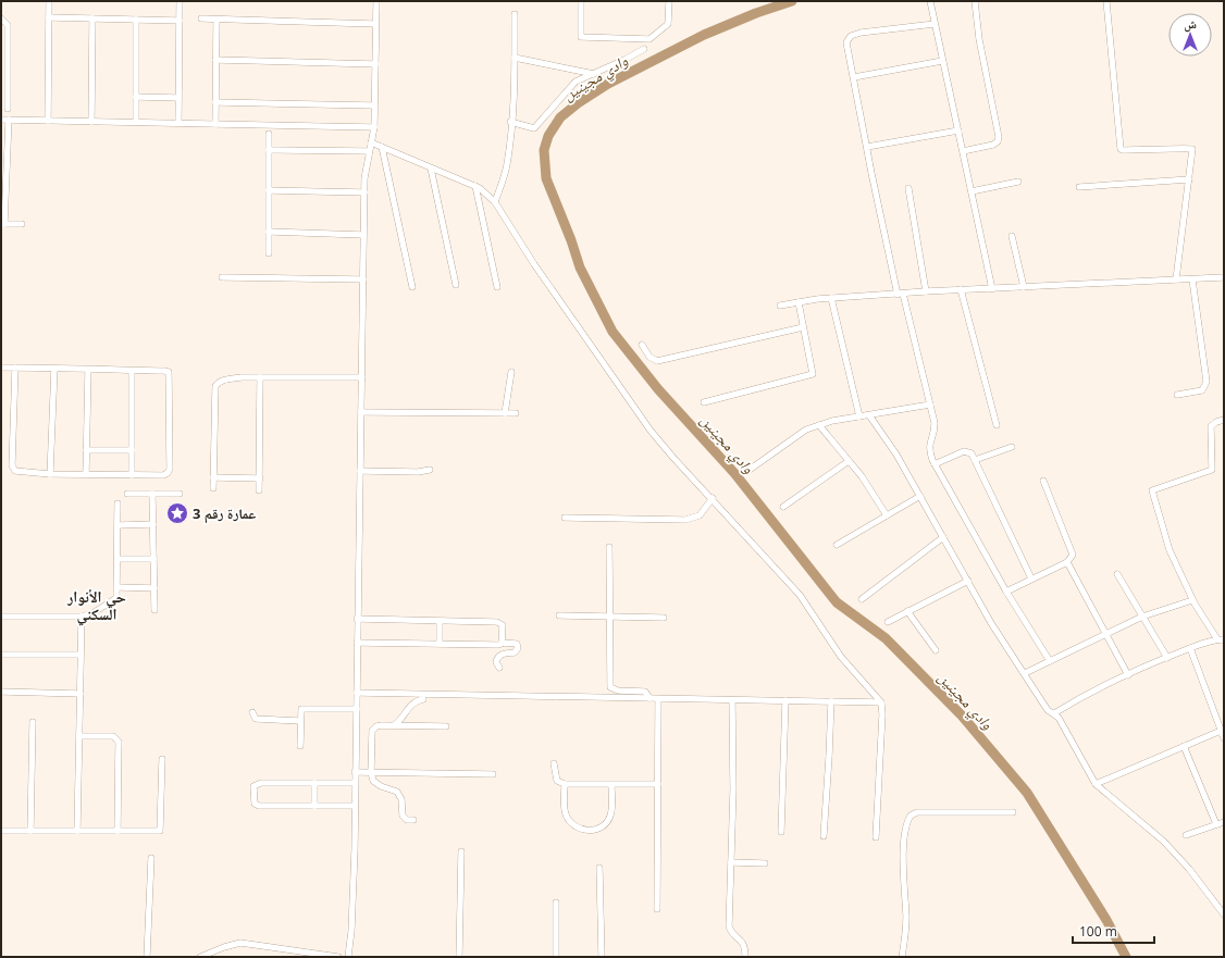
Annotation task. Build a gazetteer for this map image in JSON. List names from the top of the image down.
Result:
{
  "districts": ["حي الأنوار السكني"],
  "water": ["وادي مجينين"],
  "places": {
    "place": ["عمارة رقم 3"]
  },
  "scale_bar": "100 m",
  "north": "top"
}
